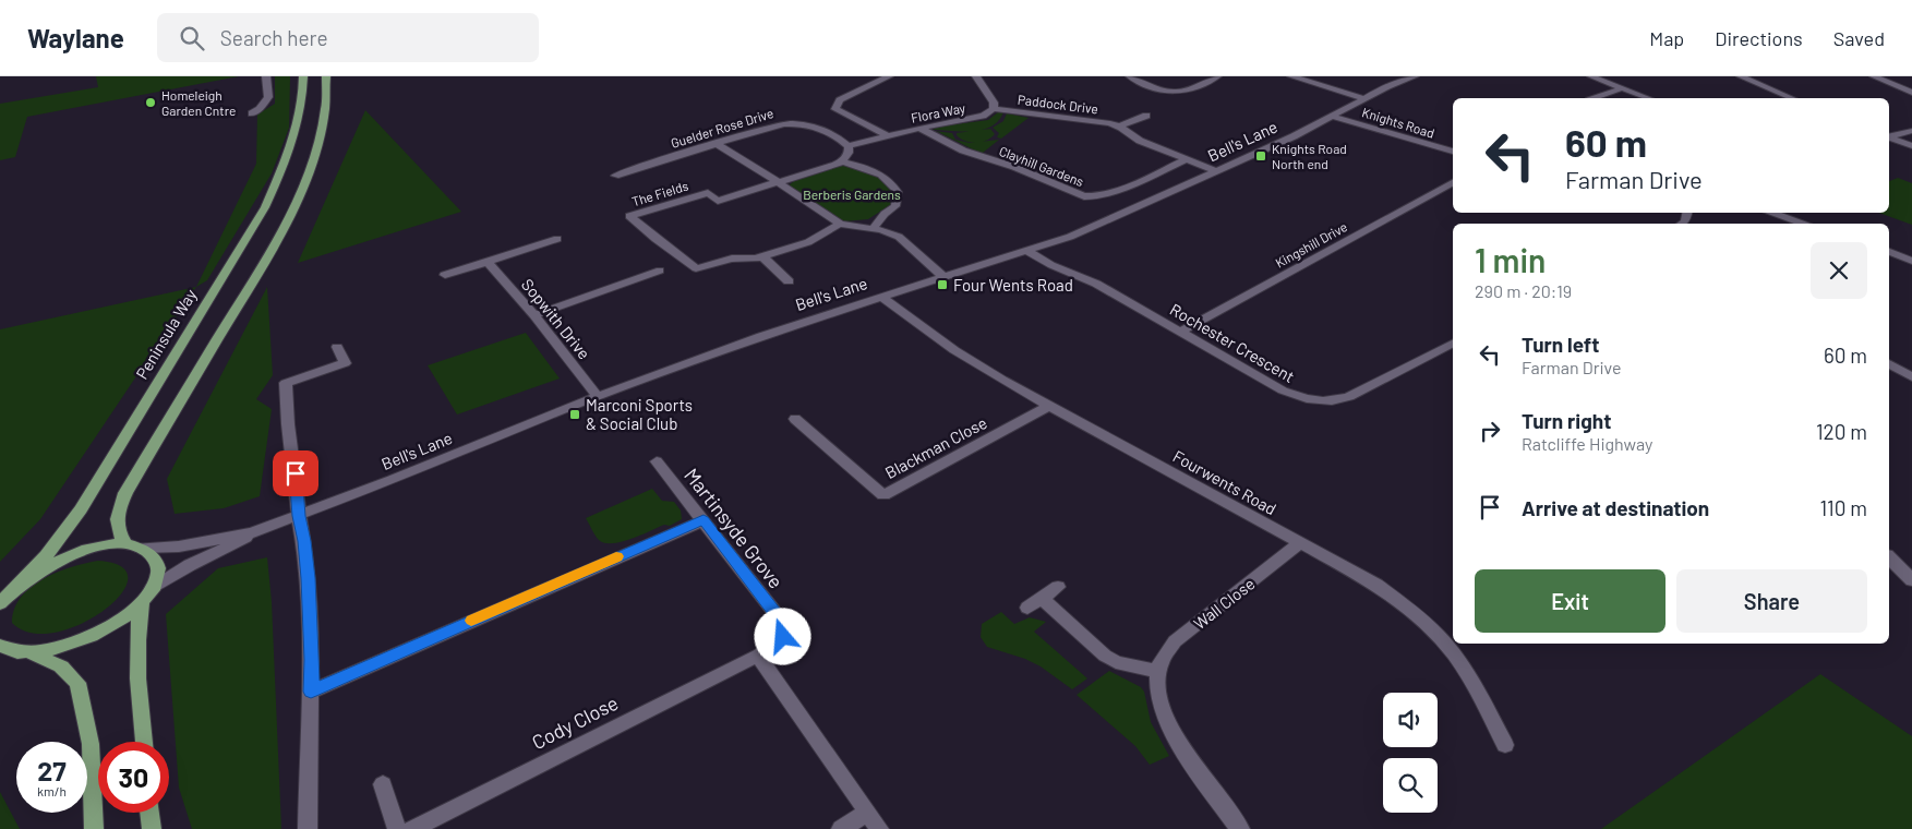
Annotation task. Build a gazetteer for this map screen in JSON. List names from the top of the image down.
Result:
{
  "streets": {
    "main road": ["Peninsula Way"],
    "street": [
      "Paddock Drive",
      "Flora Way",
      "Knights Road",
      "Guelder Rose Drive",
      "Bell's Lane",
      "Clayhill Gardens",
      "The Fields",
      "Kingshill Drive",
      "Sopwith Drive",
      "Rochester Crescent",
      "Blackman Close",
      "Fourwents Road",
      "Martinsyde Grove",
      "Wall Close",
      "Cody Close"
    ]
  },
  "crossings": [
    ["Paddock Drive", "Flora Way"],
    ["Paddock Drive", "Bell's Lane"],
    ["Paddock Drive", "Clayhill Gardens"],
    ["Flora Way", "Guelder Rose Drive"],
    ["Flora Way", "Clayhill Gardens"],
    ["Knights Road", "Bell's Lane"],
    ["Bell's Lane", "Sopwith Drive"],
    ["Bell's Lane", "Rochester Crescent"],
    ["Bell's Lane", "Fourwents Road"],
    ["Kingshill Drive", "Rochester Crescent"],
    ["Blackman Close", "Fourwents Road"],
    ["Fourwents Road", "Wall Close"],
    ["Martinsyde Grove", "Cody Close"]
  ],
  "parks": ["Berberis Gardens"],
  "places": {
    "other": ["Homeleigh Garden Cntre"],
    "transit": ["Knights Road North end", "Four Wents Road", "Marconi Sports & Social Club"]
  },
  "page": {
    "header": "Waylane",
    "search": "Search here",
    "nav": ["Map", "Directions", "Saved"],
    "turn": ["60 m", "Farman Drive"],
    "heading": ["1 min", "290 m · 20:19"],
    "list": [
      {
        "name": "Turn left",
        "note": "Farman Drive",
        "value": "60 m"
      },
      {
        "name": "Turn right",
        "note": "Ratcliffe Highway",
        "value": "120 m"
      },
      {
        "name": "Arrive at destination",
        "value": "110 m"
      }
    ],
    "buttons": ["Exit", "Share"],
    "speed": "27 km/h",
    "limit": "30"
  }
}
